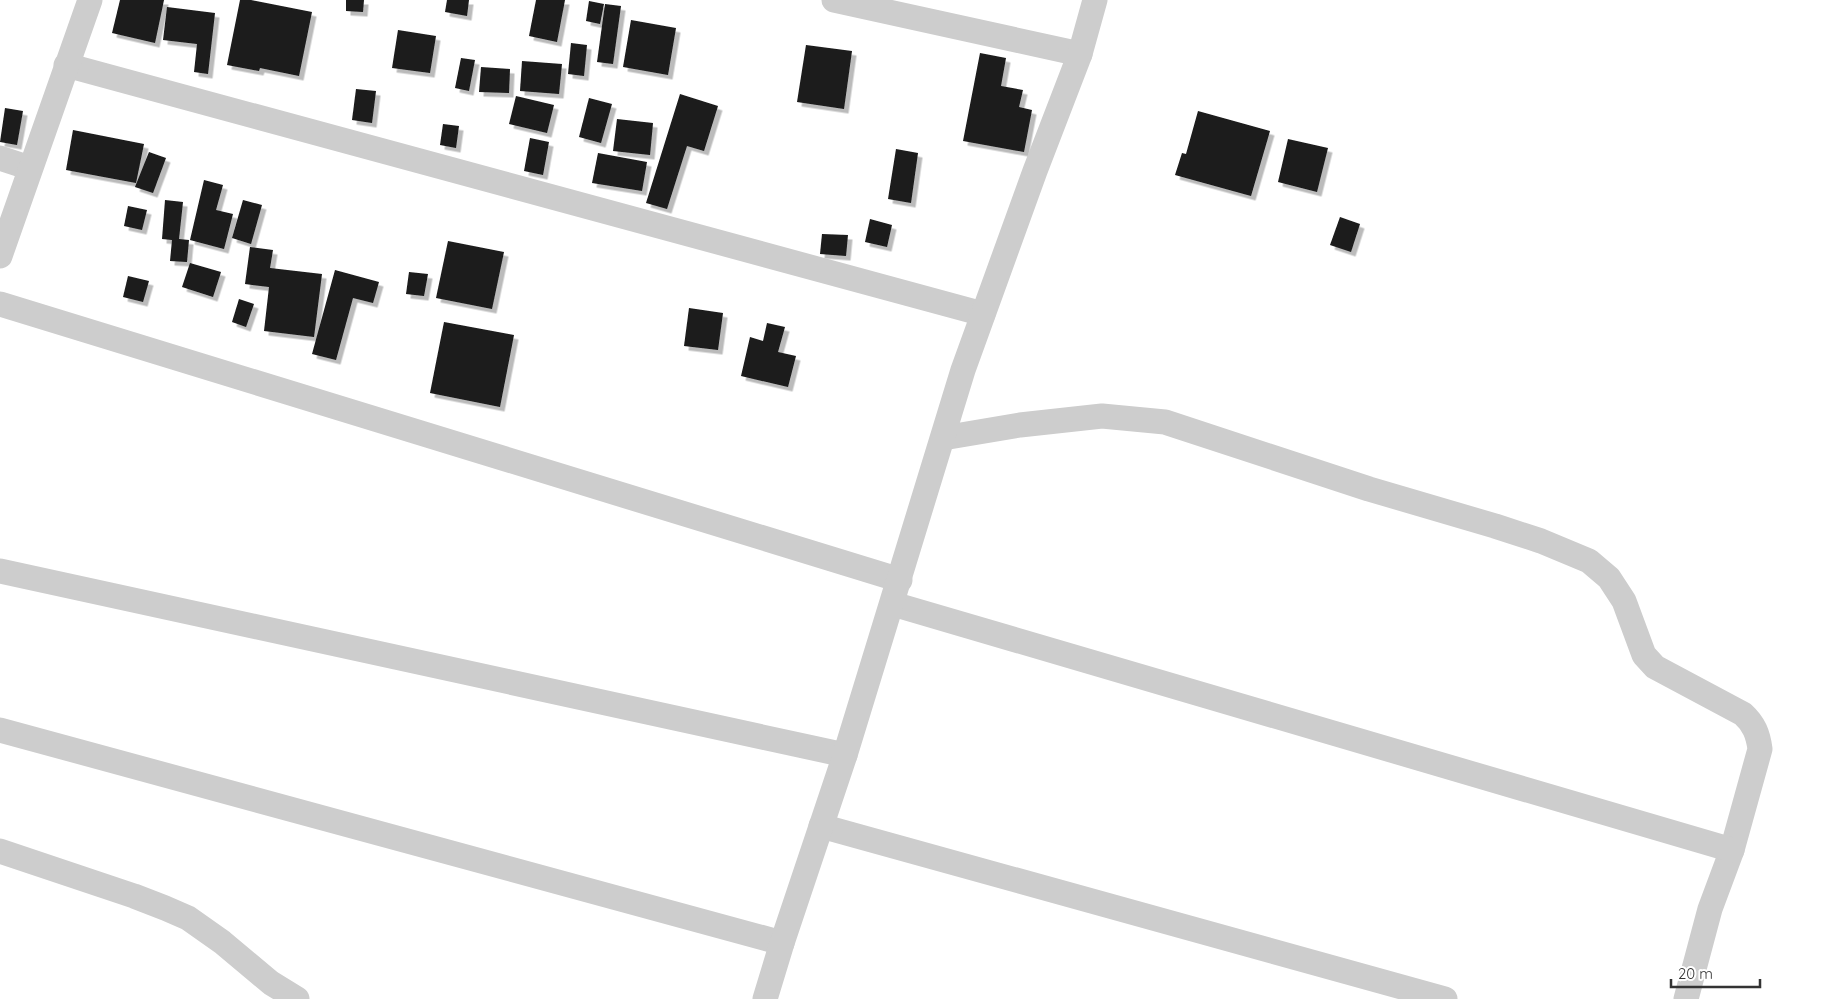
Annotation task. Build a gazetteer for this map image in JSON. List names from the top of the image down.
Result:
{
  "scale_bar": "20 m"
}
